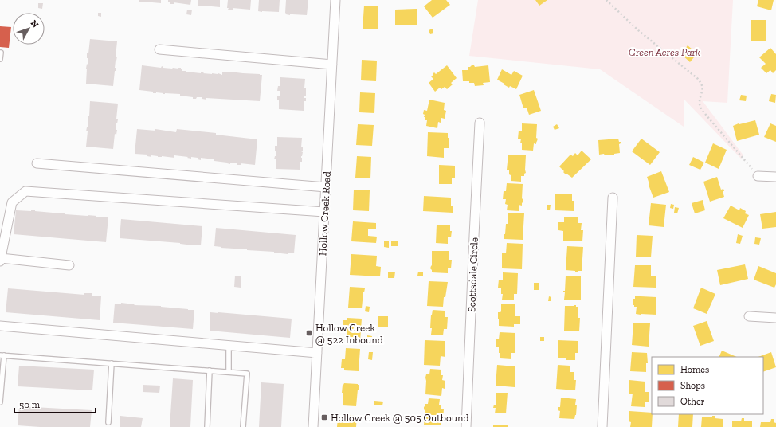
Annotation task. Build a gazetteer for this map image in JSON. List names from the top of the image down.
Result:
{
  "streets": {
    "street": ["Hollow Creek Road", "Scottsdale Circle"]
  },
  "parks": ["Green Acres Park"],
  "places": {
    "transit": ["Hollow Creek @ 522 Inbound", "Hollow Creek @ 505 Outbound"]
  },
  "legend": ["Homes", "Shops", "Other"],
  "scale_bar": "50 m",
  "north": "top right"
}
